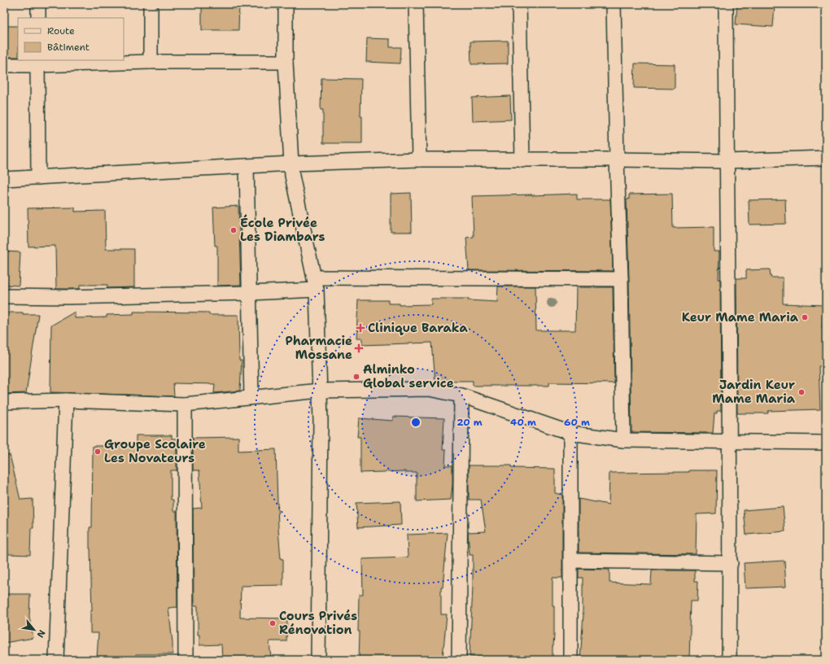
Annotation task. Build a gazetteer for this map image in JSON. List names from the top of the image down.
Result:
{
  "places": {
    "other": [
      "École Privée Les Diambars",
      "Keur Mame Maria",
      "Alminko Global service",
      "Jardin Keur Mame Maria",
      "Groupe Scolaire Les Novateurs",
      "Cours Privés Rénovation"
    ],
    "health": ["Clinique Baraka", "Pharmacie Mossane"]
  },
  "legend": ["Route", "Bâtiment"],
  "north": "bottom right",
  "rings": ["20 m", "40 m", "60 m"]
}
